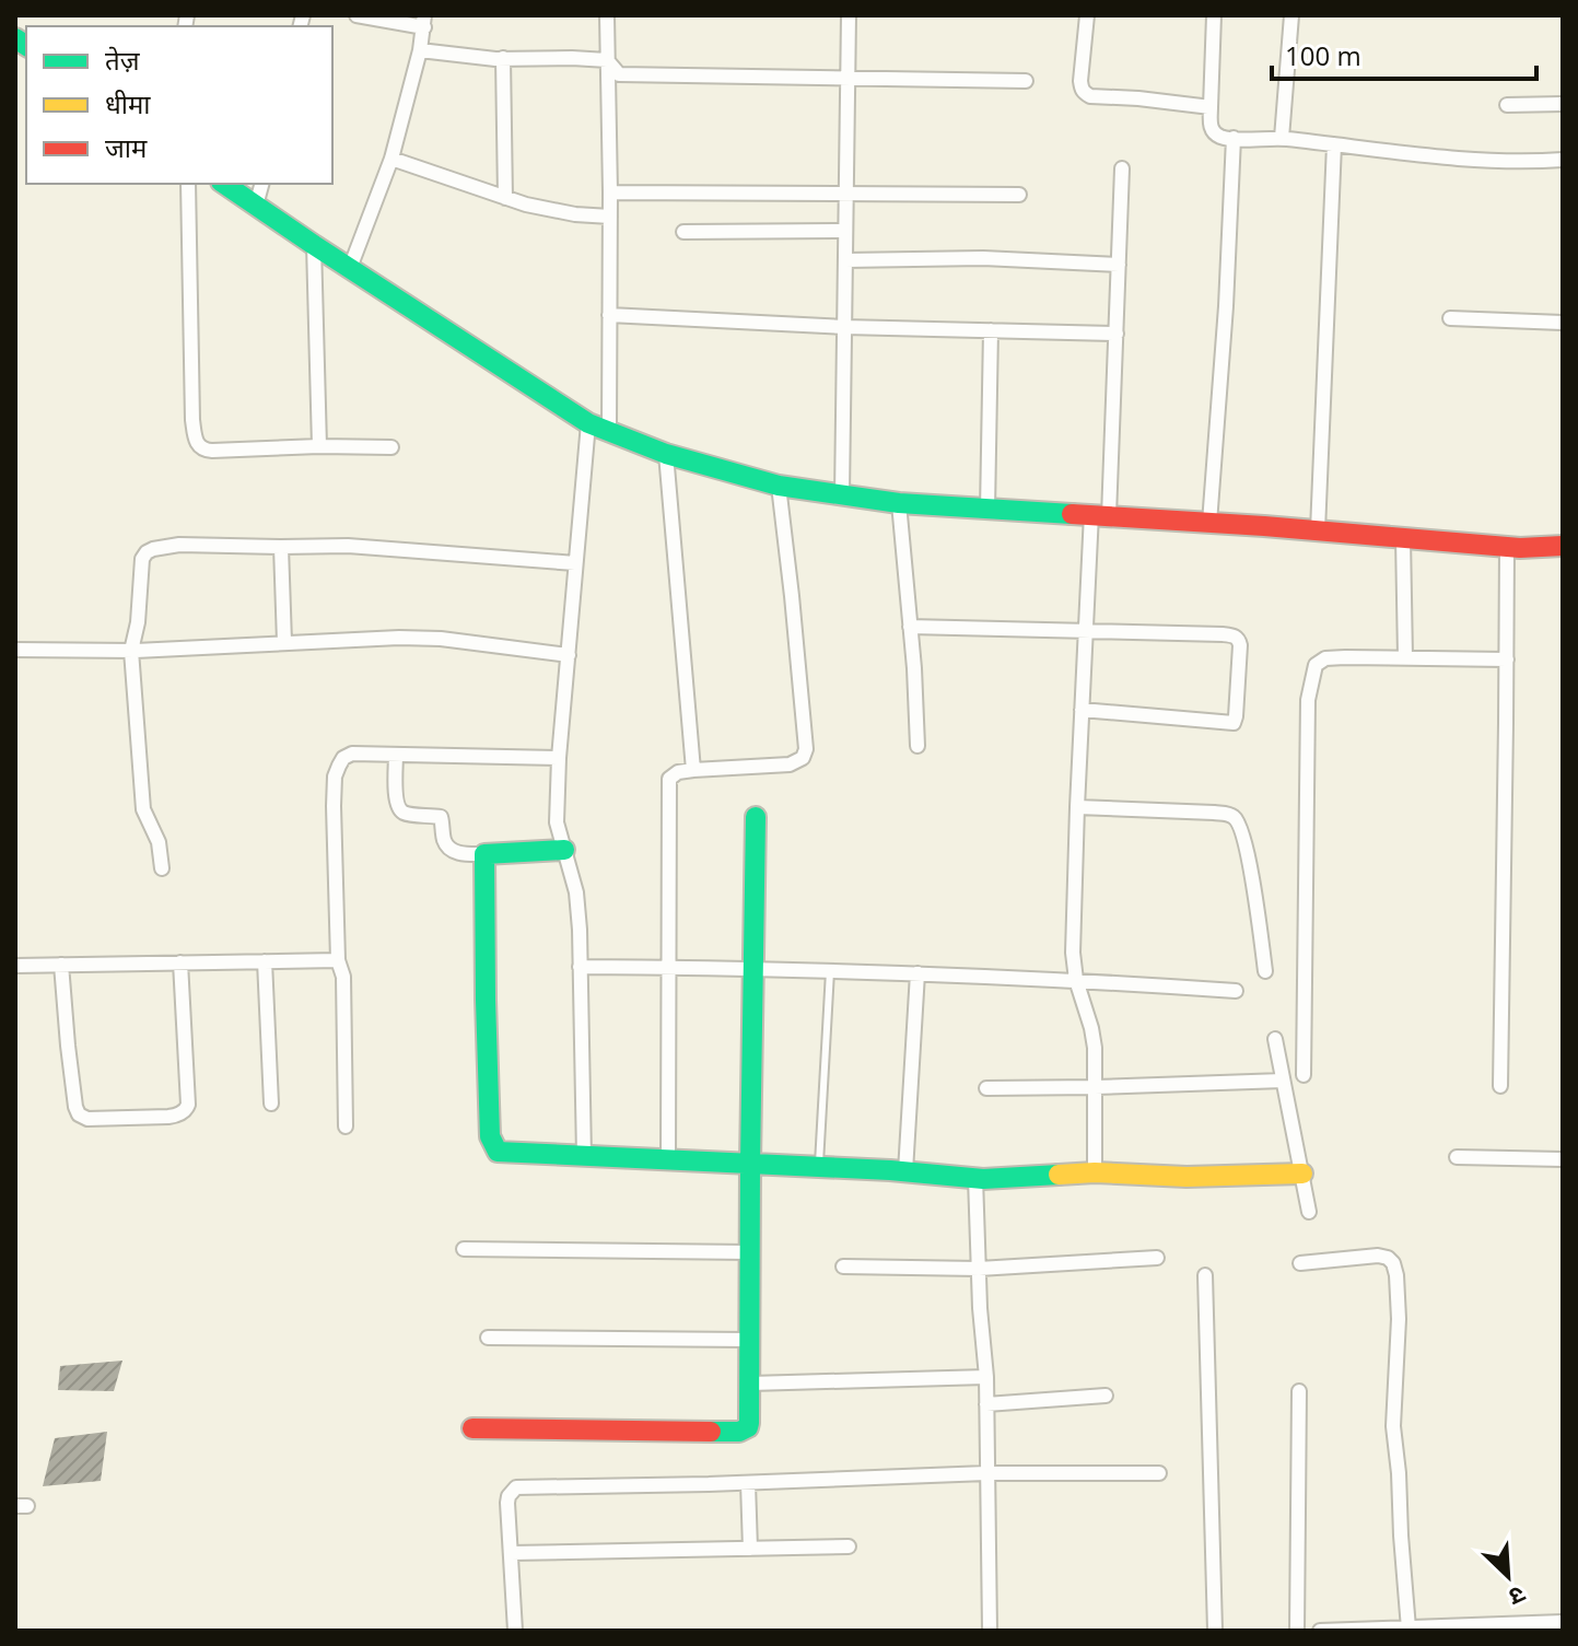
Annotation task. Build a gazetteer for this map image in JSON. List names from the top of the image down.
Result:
{
  "legend": ["तेज़", "धीमा", "जाम"],
  "scale_bar": "100 m",
  "north": "bottom right"
}
